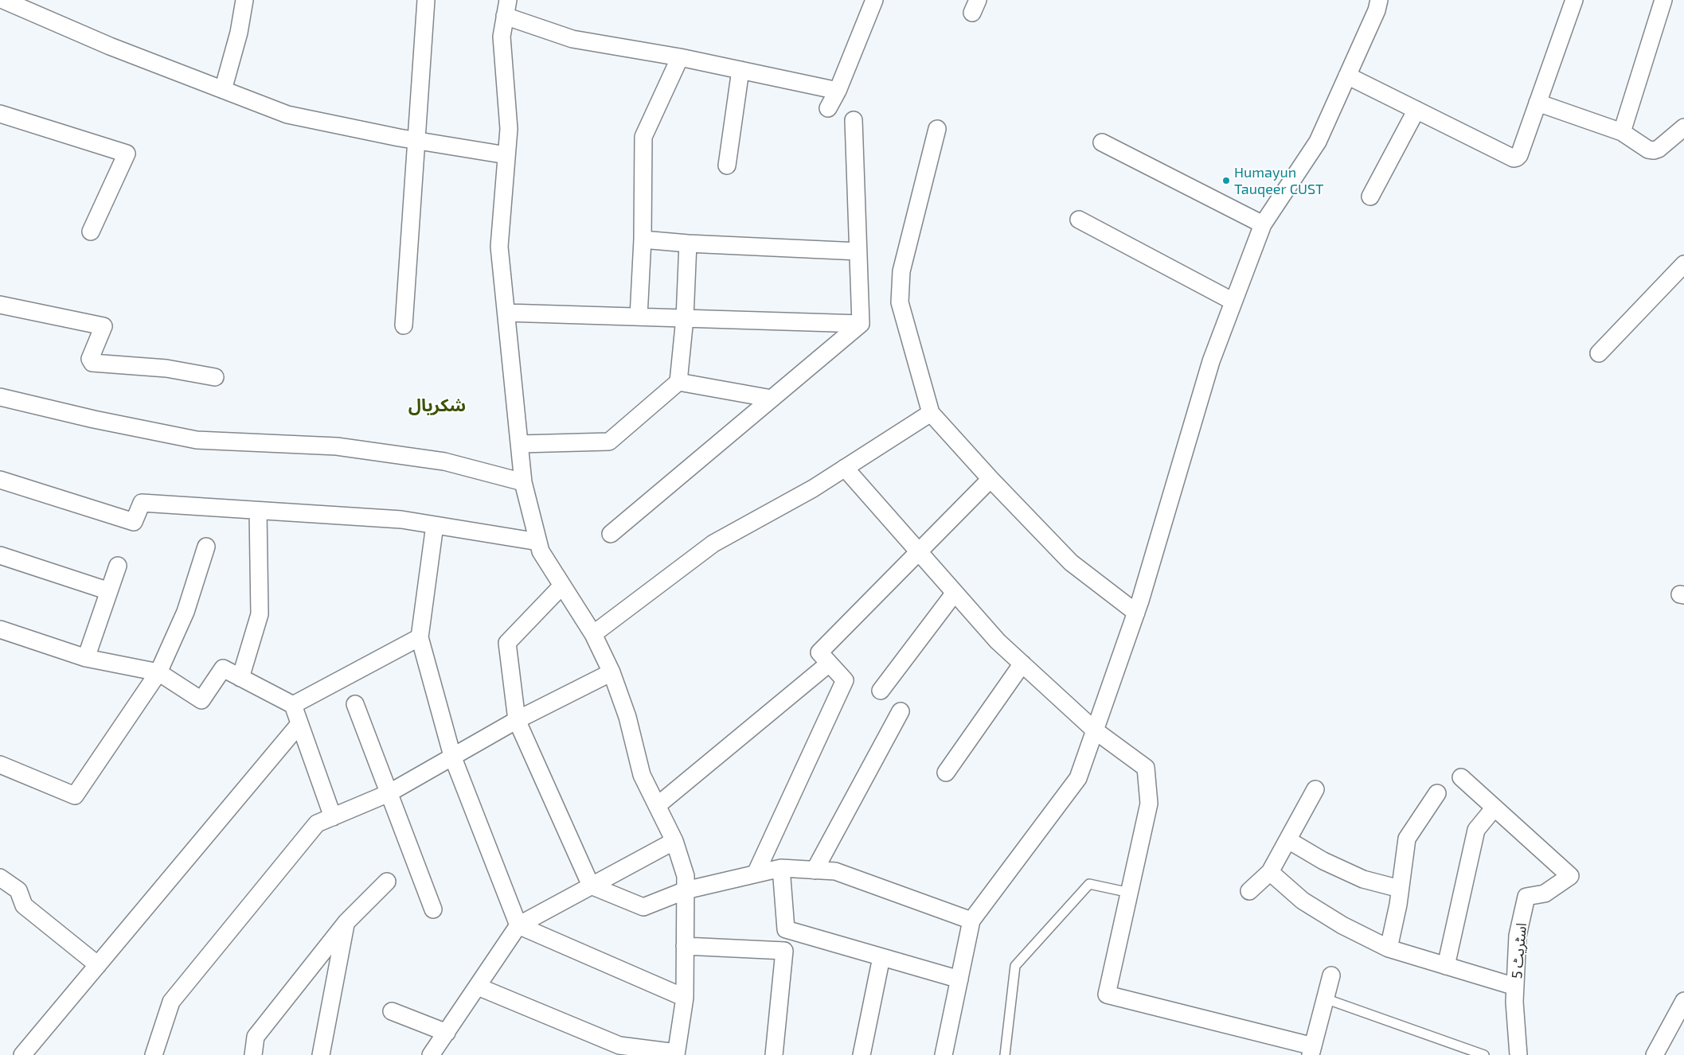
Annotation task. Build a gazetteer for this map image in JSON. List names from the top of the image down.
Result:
{
  "streets": {
    "street": ["اسٹریٹ 5"]
  },
  "districts": ["شکریال"],
  "places": ["Humayun Tauqeer CUST"]
}
